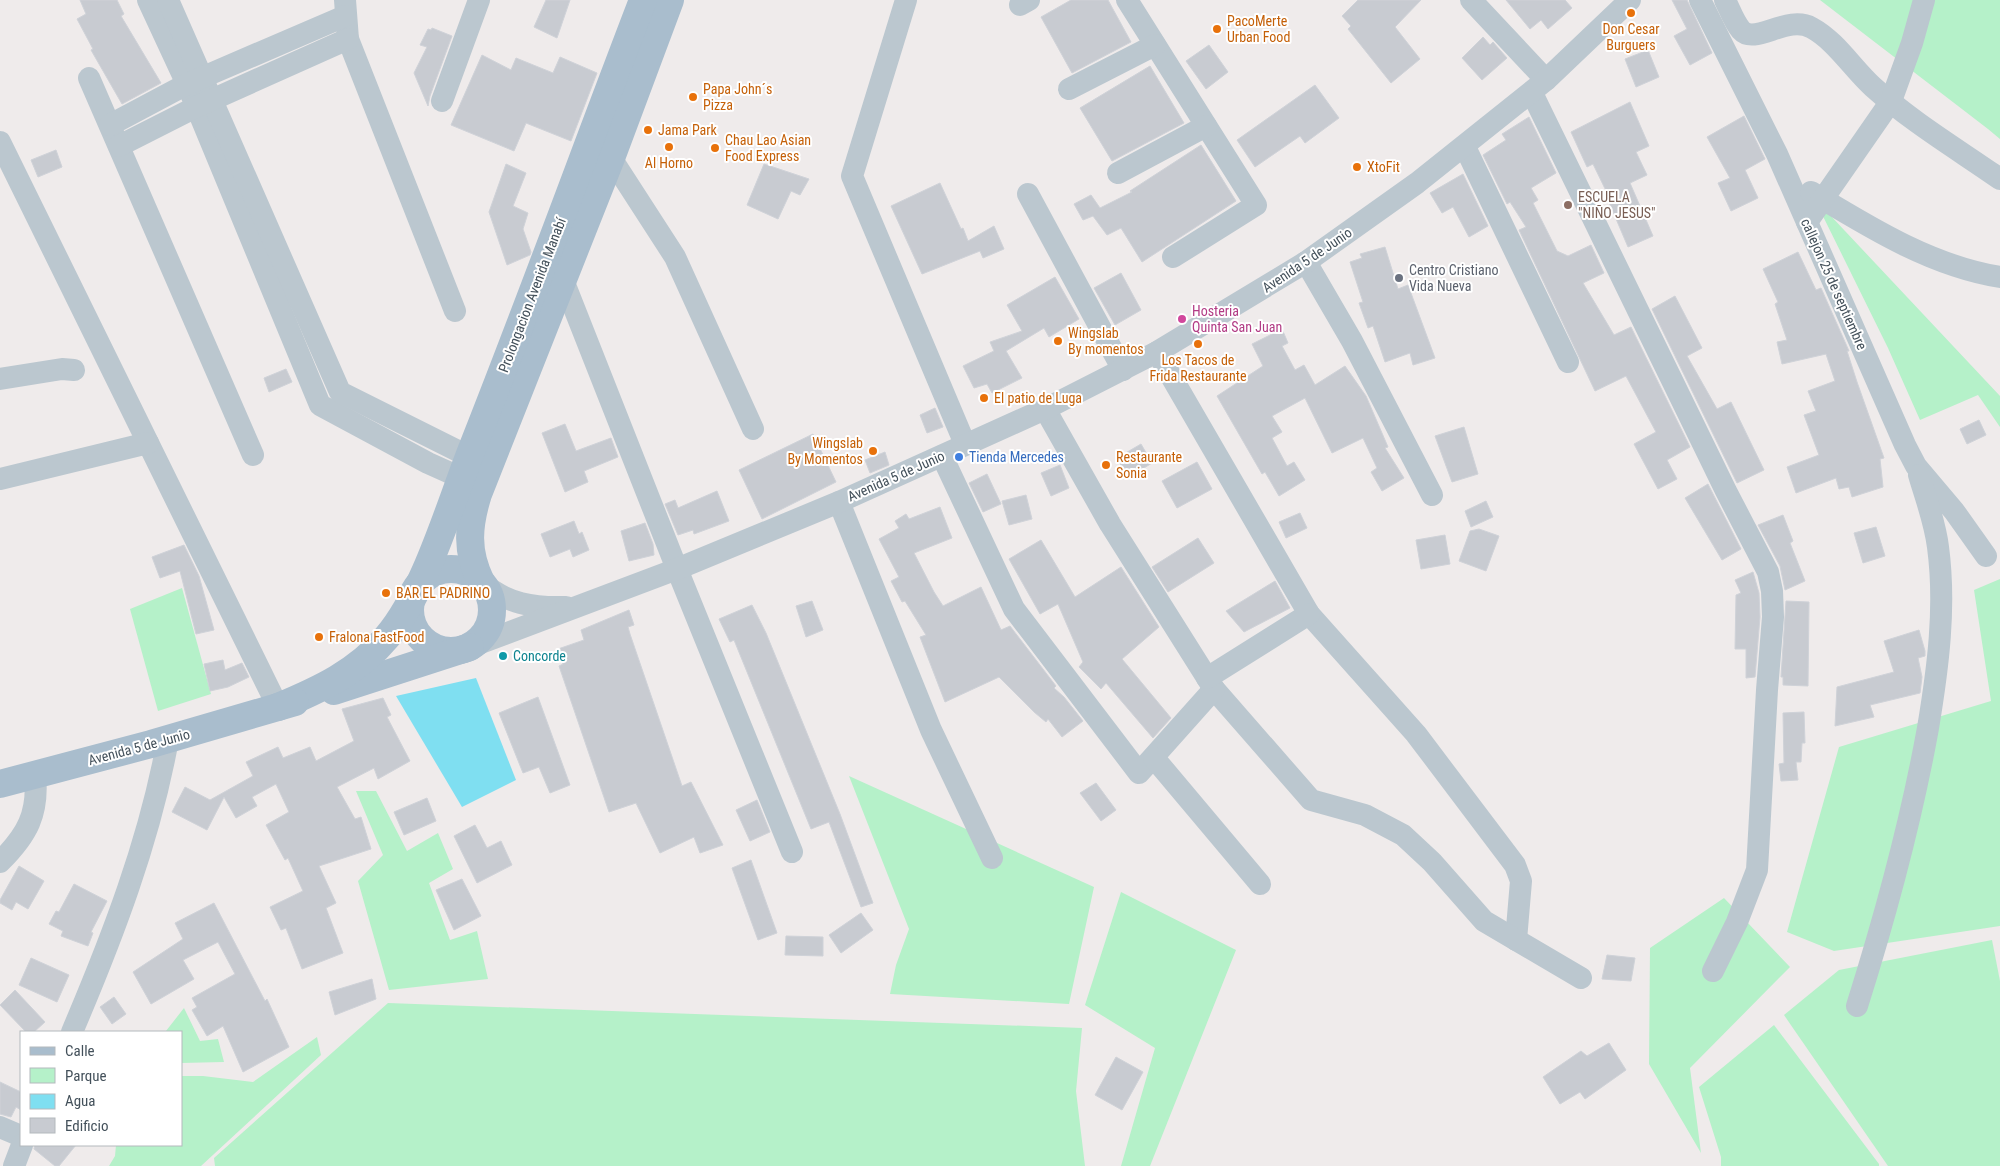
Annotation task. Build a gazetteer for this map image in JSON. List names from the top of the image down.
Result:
{
  "streets": {
    "main road": ["Avenida 5 de Junio", "Prolongacion Avenida Manabí"],
    "street": ["callejon 25 de septiembre"]
  },
  "crossings": [
    ["Avenida 5 de Junio", "Prolongacion Avenida Manabí"]
  ],
  "places": [
    "Don Cesar Burguers",
    "PacoMerte Urban Food",
    "Papa John´s Pizza",
    "Jama Park",
    "Al Horno",
    "Chau Lao Asian Food Express",
    "XtoFit",
    "ESCUELA \"NIÑO JESUS\"",
    "Centro Cristiano Vida Nueva",
    "Hosteria Quinta San Juan",
    "Wingslab By momentos",
    "Los Tacos de Frida Restaurante",
    "El patio de Luga",
    "Wingslab By Momentos",
    "Tienda Mercedes",
    "Restaurante Sonia",
    "BAR EL PADRINO",
    "Fralona FastFood",
    "Concorde"
  ],
  "legend": [
    "Calle",
    "Parque",
    "Agua",
    "Edificio"
  ]
}
